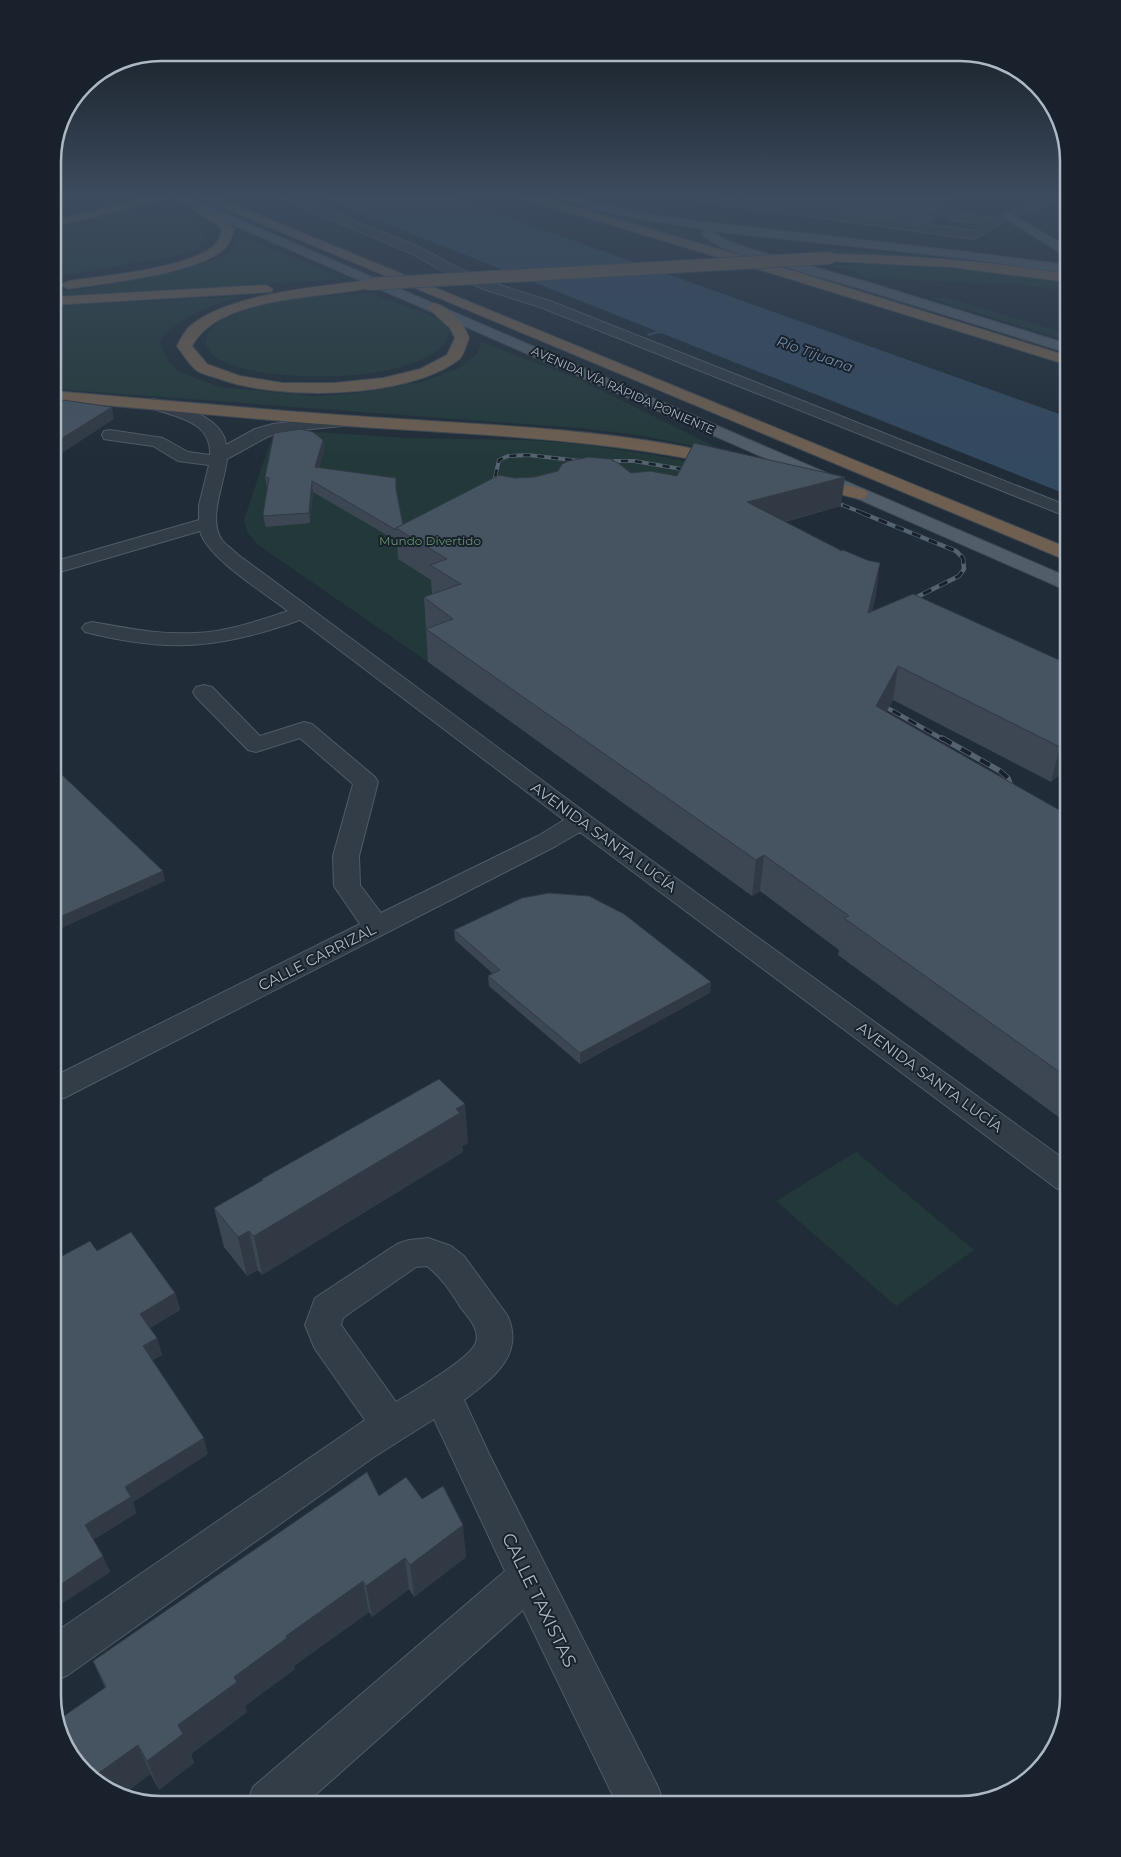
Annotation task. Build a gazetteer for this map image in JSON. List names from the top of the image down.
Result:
{
  "streets": {
    "highway": ["AVENIDA VÍA RÁPIDA PONIENTE"],
    "street": ["AVENIDA SANTA LUCÍA", "CALLE CARRIZAL", "CALLE TAXISTAS"]
  },
  "crossings": [
    ["AVENIDA SANTA LUCÍA", "CALLE CARRIZAL"]
  ],
  "water": ["Río Tijuana"],
  "parks": ["Mundo Divertido"]
}
